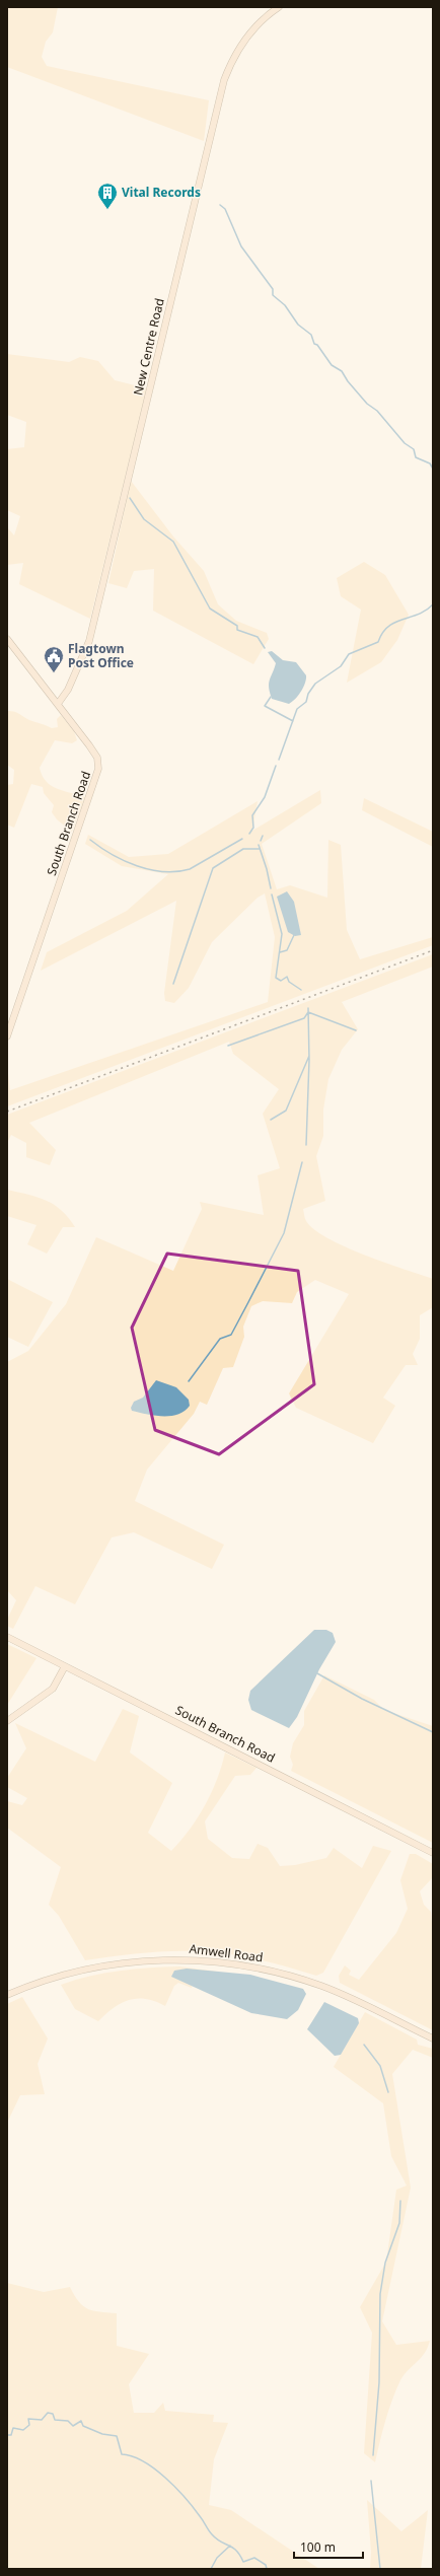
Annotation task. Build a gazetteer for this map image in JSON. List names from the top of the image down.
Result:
{
  "streets": {
    "street": ["New Centre Road", "South Branch Road", "Amwell Road"]
  },
  "crossings": [
    ["New Centre Road", "South Branch Road"]
  ],
  "places": {
    "building": ["Vital Records"],
    "public building": ["Flagtown Post Office"]
  },
  "scale_bar": "100 m"
}
